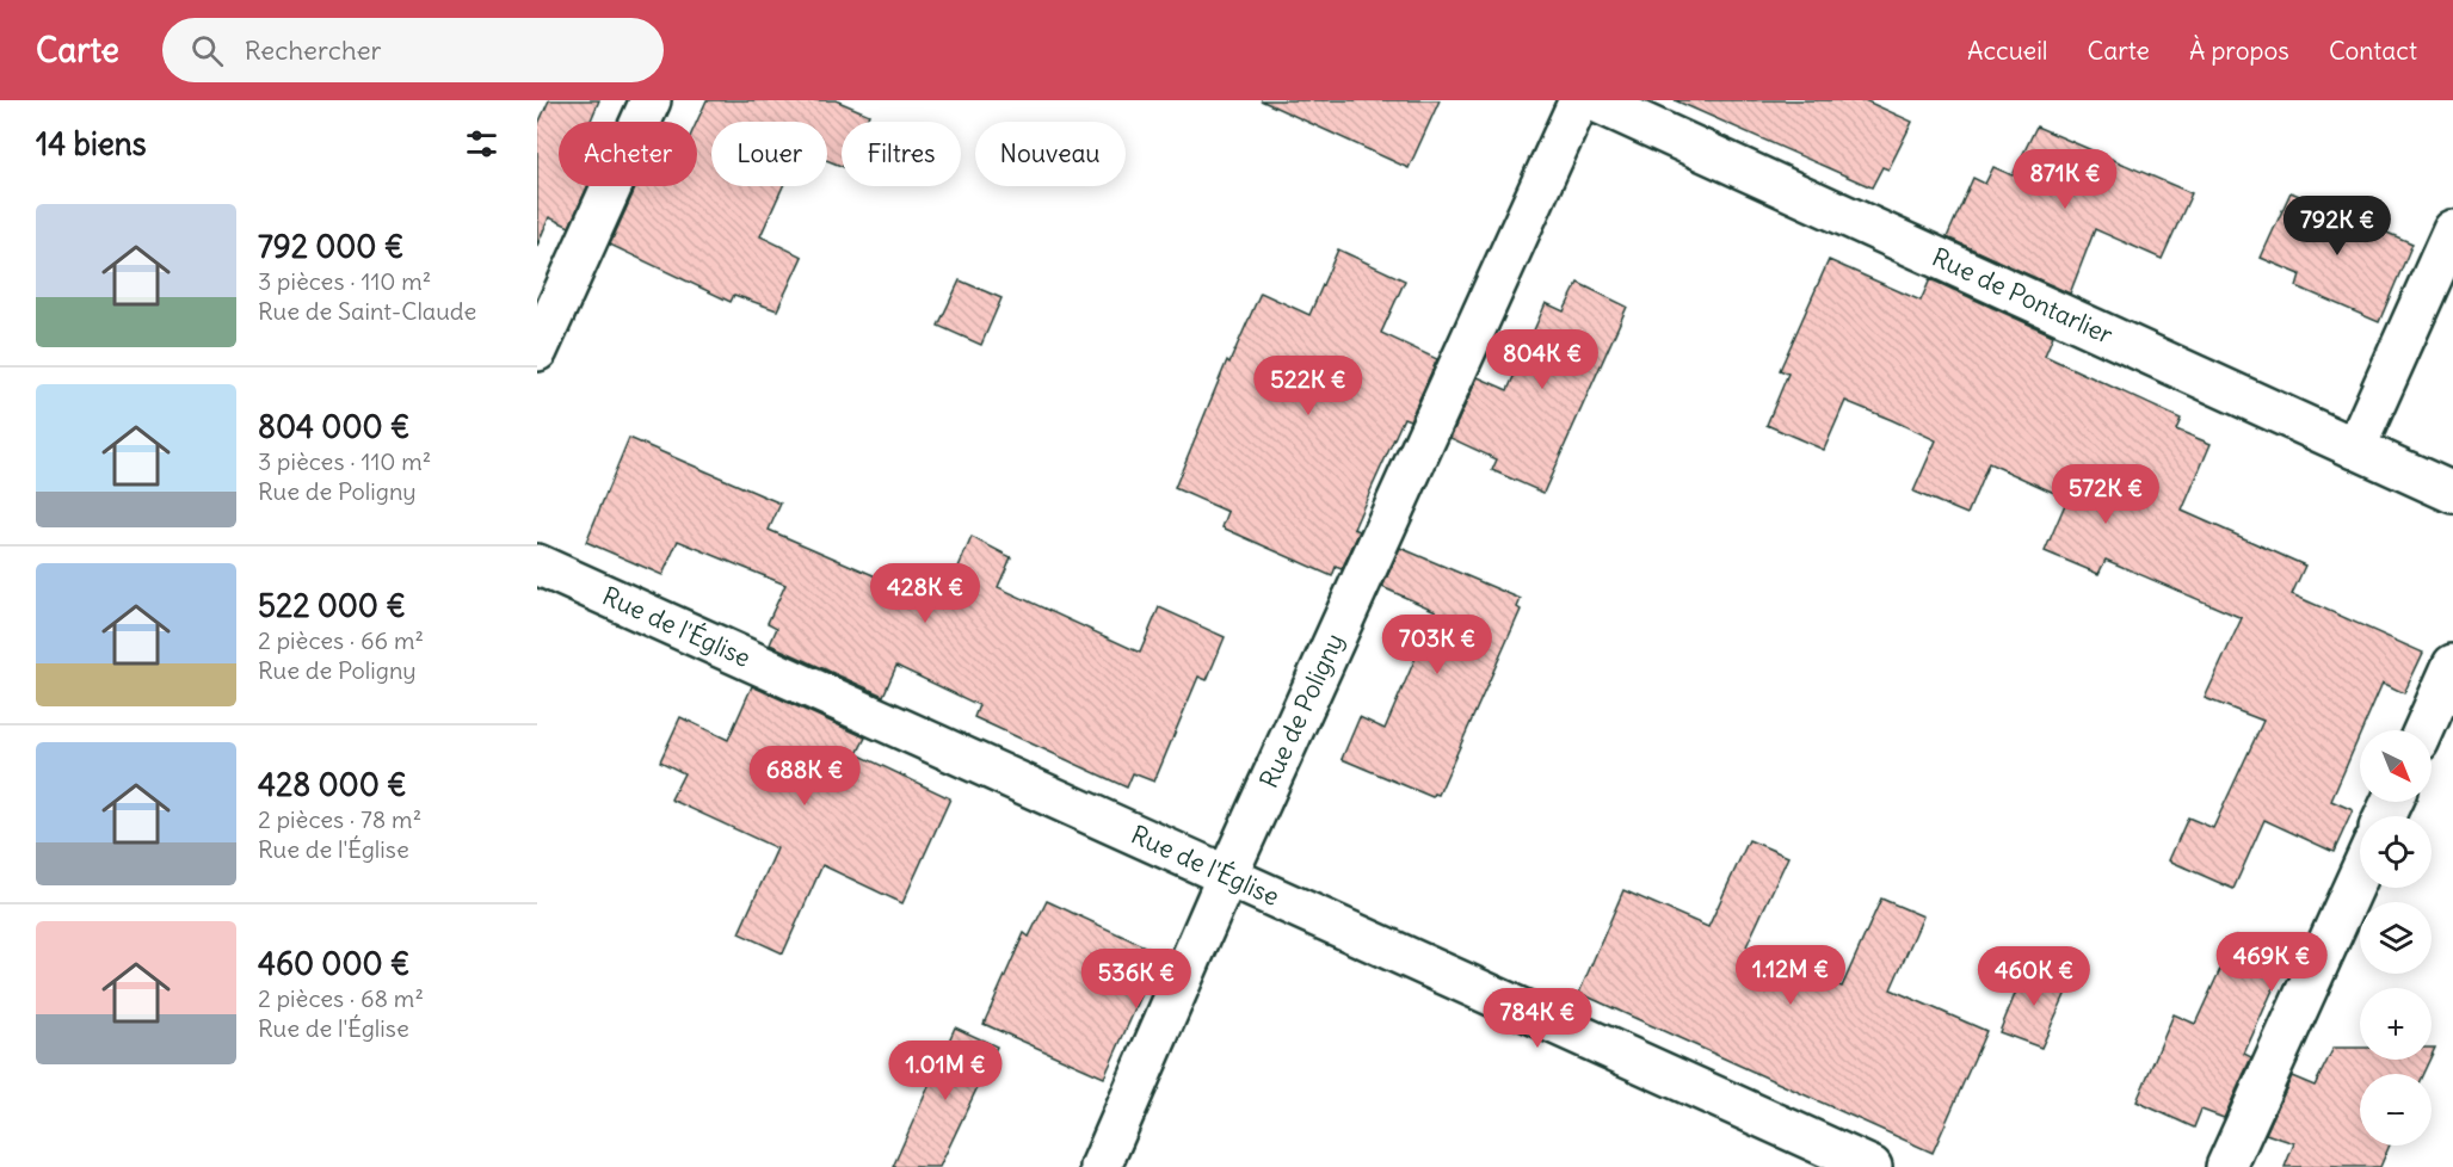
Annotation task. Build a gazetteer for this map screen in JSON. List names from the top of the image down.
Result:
{
  "streets": {
    "street": ["Rue de Pontarlier", "Rue de l'Église", "Rue de Poligny"]
  },
  "crossings": [
    ["Rue de l'Église", "Rue de Poligny"]
  ],
  "north": "bottom right",
  "page": {
    "header": "Carte",
    "search": "Rechercher",
    "nav": [
      "Accueil",
      "Carte",
      "À propos",
      "Contact"
    ],
    "heading": "14 biens",
    "chip": [
      "Acheter",
      "Louer",
      "Filtres",
      "Nouveau"
    ],
    "price": [
      "871K €",
      "792K €",
      "804K €",
      "522K €",
      "572K €",
      "428K €",
      "703K €",
      "688K €",
      "469K €",
      "1.12M €",
      "460K €",
      "536K €",
      "784K €",
      "1.01M €"
    ],
    "list": [
      {
        "name": "792 000 €",
        "note": "3 pièces · 110 m² · Rue de Saint-Claude"
      },
      {
        "name": "804 000 €",
        "note": "3 pièces · 110 m² · Rue de Poligny"
      },
      {
        "name": "522 000 €",
        "note": "2 pièces · 66 m² · Rue de Poligny"
      },
      {
        "name": "428 000 €",
        "note": "2 pièces · 78 m² · Rue de l'Église"
      },
      {
        "name": "460 000 €",
        "note": "2 pièces · 68 m² · Rue de l'Église"
      }
    ],
    "map_buttons": ["+", "−"]
  }
}
